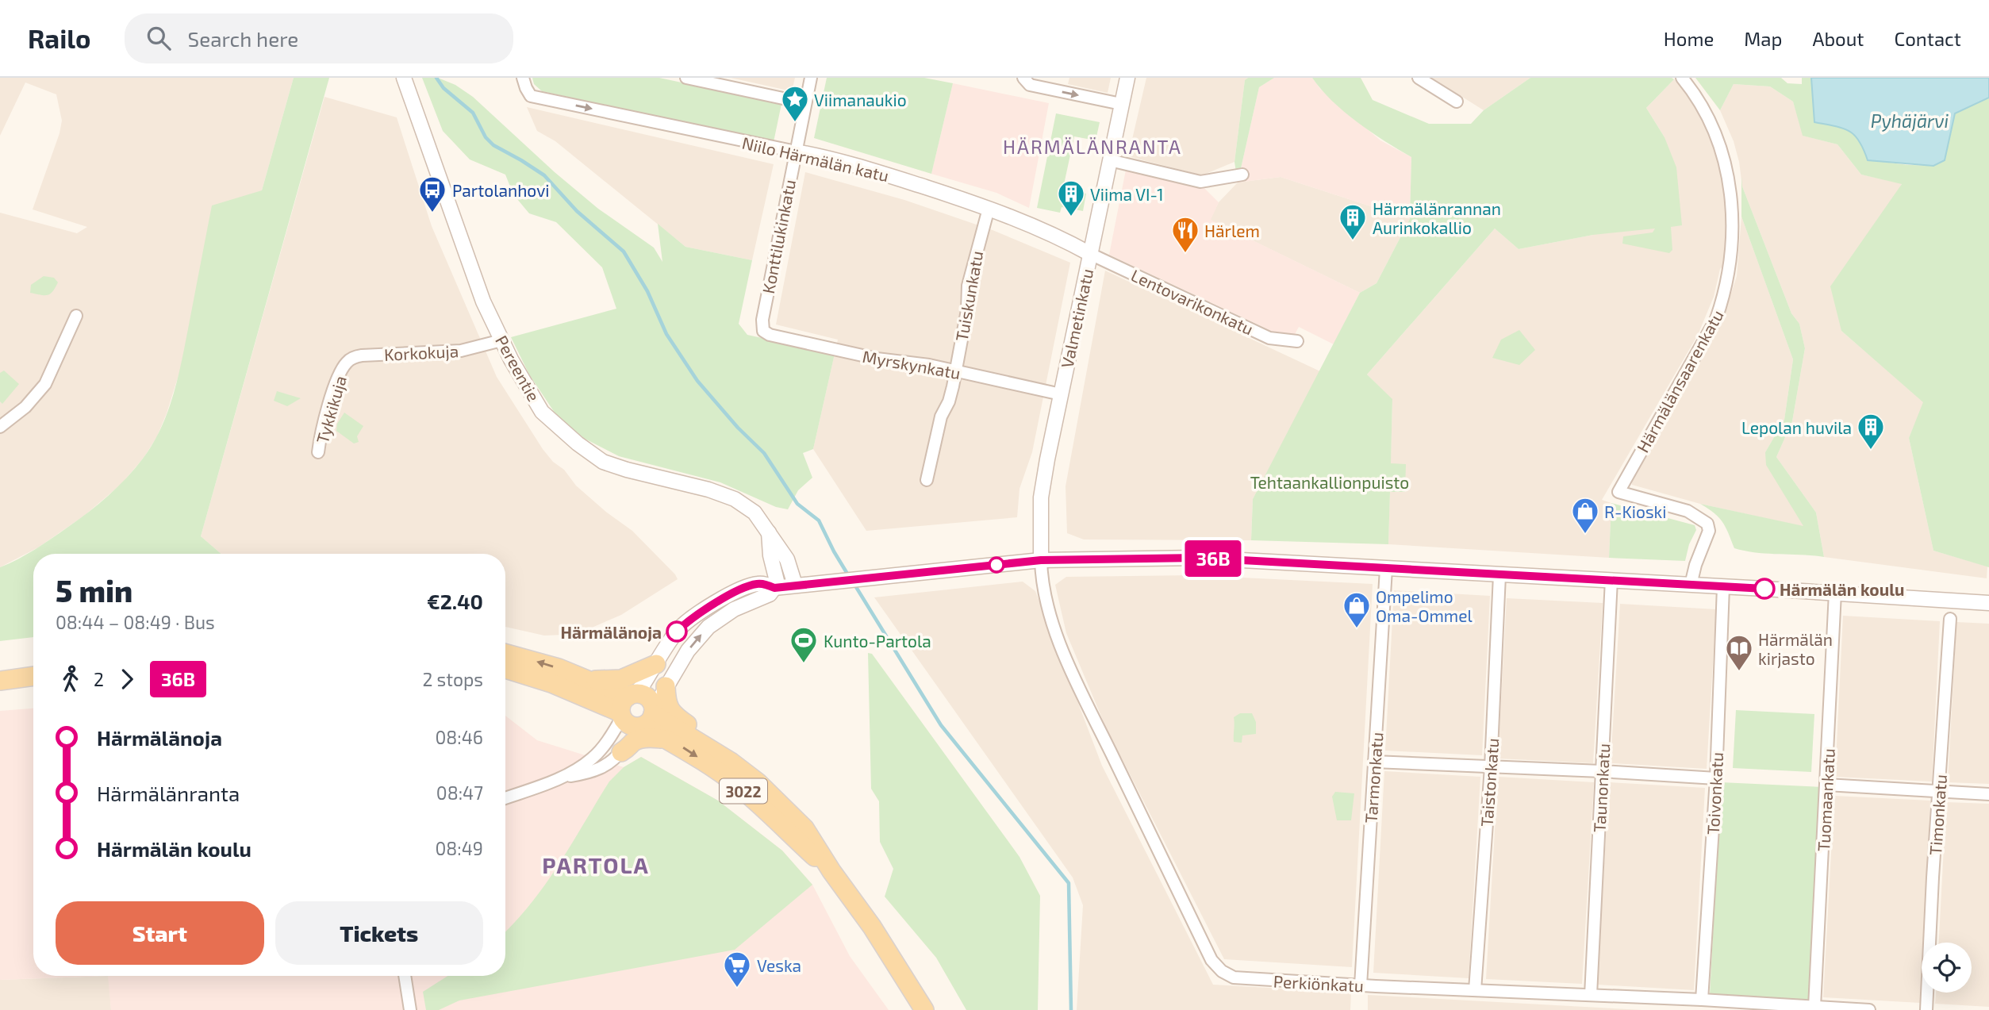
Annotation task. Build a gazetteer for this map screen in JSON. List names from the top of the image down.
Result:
{
  "streets": {
    "main road": ["3022"],
    "street": [
      "Niilo Härmälän katu",
      "Konttilukinkatu",
      "Tuiskunkatu",
      "Lentovarikonkatu",
      "Valmetinkatu",
      "Korkokuja",
      "Myrskynkatu",
      "Pereentie",
      "Härmälänsaarenkatu",
      "Tykkikuja",
      "Tarmonkatu",
      "Taistonkatu",
      "Taunonkatu",
      "Toivonkatu",
      "Tuomaankatu",
      "Timonkatu",
      "Perkiönkatu"
    ]
  },
  "crossings": [
    ["Niilo Härmälän katu", "Konttilukinkatu"],
    ["Niilo Härmälän katu", "Tuiskunkatu"],
    ["Niilo Härmälän katu", "Lentovarikonkatu"],
    ["Niilo Härmälän katu", "Valmetinkatu"],
    ["Konttilukinkatu", "Myrskynkatu"],
    ["Tuiskunkatu", "Myrskynkatu"],
    ["Lentovarikonkatu", "Valmetinkatu"],
    ["Valmetinkatu", "Myrskynkatu"],
    ["Valmetinkatu", "Perkiönkatu"],
    ["Korkokuja", "Pereentie"],
    ["Korkokuja", "Tykkikuja"],
    ["Tarmonkatu", "Perkiönkatu"],
    ["Taistonkatu", "Perkiönkatu"],
    ["Taunonkatu", "Perkiönkatu"],
    ["Toivonkatu", "Perkiönkatu"],
    ["Tuomaankatu", "Perkiönkatu"]
  ],
  "districts": ["HÄRMÄLÄNRANTA", "PARTOLA"],
  "water": ["Pyhäjärvi"],
  "parks": ["Tehtaankallionpuisto"],
  "places": {
    "place": ["Viimanaukio"],
    "bus stop": ["Partolanhovi"],
    "building": ["Viima VI-1", "Härmälänrannan Aurinkokallio", "Lepolan huvila"],
    "restaurant": ["Härlem"],
    "shop": ["R-Kioski", "Ompelimo Oma-Ommel"],
    "other": ["Härmälän koulu", "Härmälänoja"],
    "sports": ["Kunto-Partola"],
    "library": ["Härmälän kirjasto"],
    "supermarket": ["Veska"]
  },
  "lines": ["bus line 36B"],
  "page": {
    "header": "Railo",
    "search": "Search here",
    "nav": [
      "Home",
      "Map",
      "About",
      "Contact"
    ],
    "on_map": "36B",
    "heading": ["5 min", "08:44 – 08:49 · Bus", "€2.40"],
    "legs": ["2", "36B", "2 stops"],
    "list": [
      {
        "name": "Härmälänoja",
        "value": "08:46"
      },
      {
        "name": "Härmälänranta",
        "value": "08:47"
      },
      {
        "name": "Härmälän koulu",
        "value": "08:49"
      }
    ],
    "buttons": ["Start", "Tickets"]
  }
}
